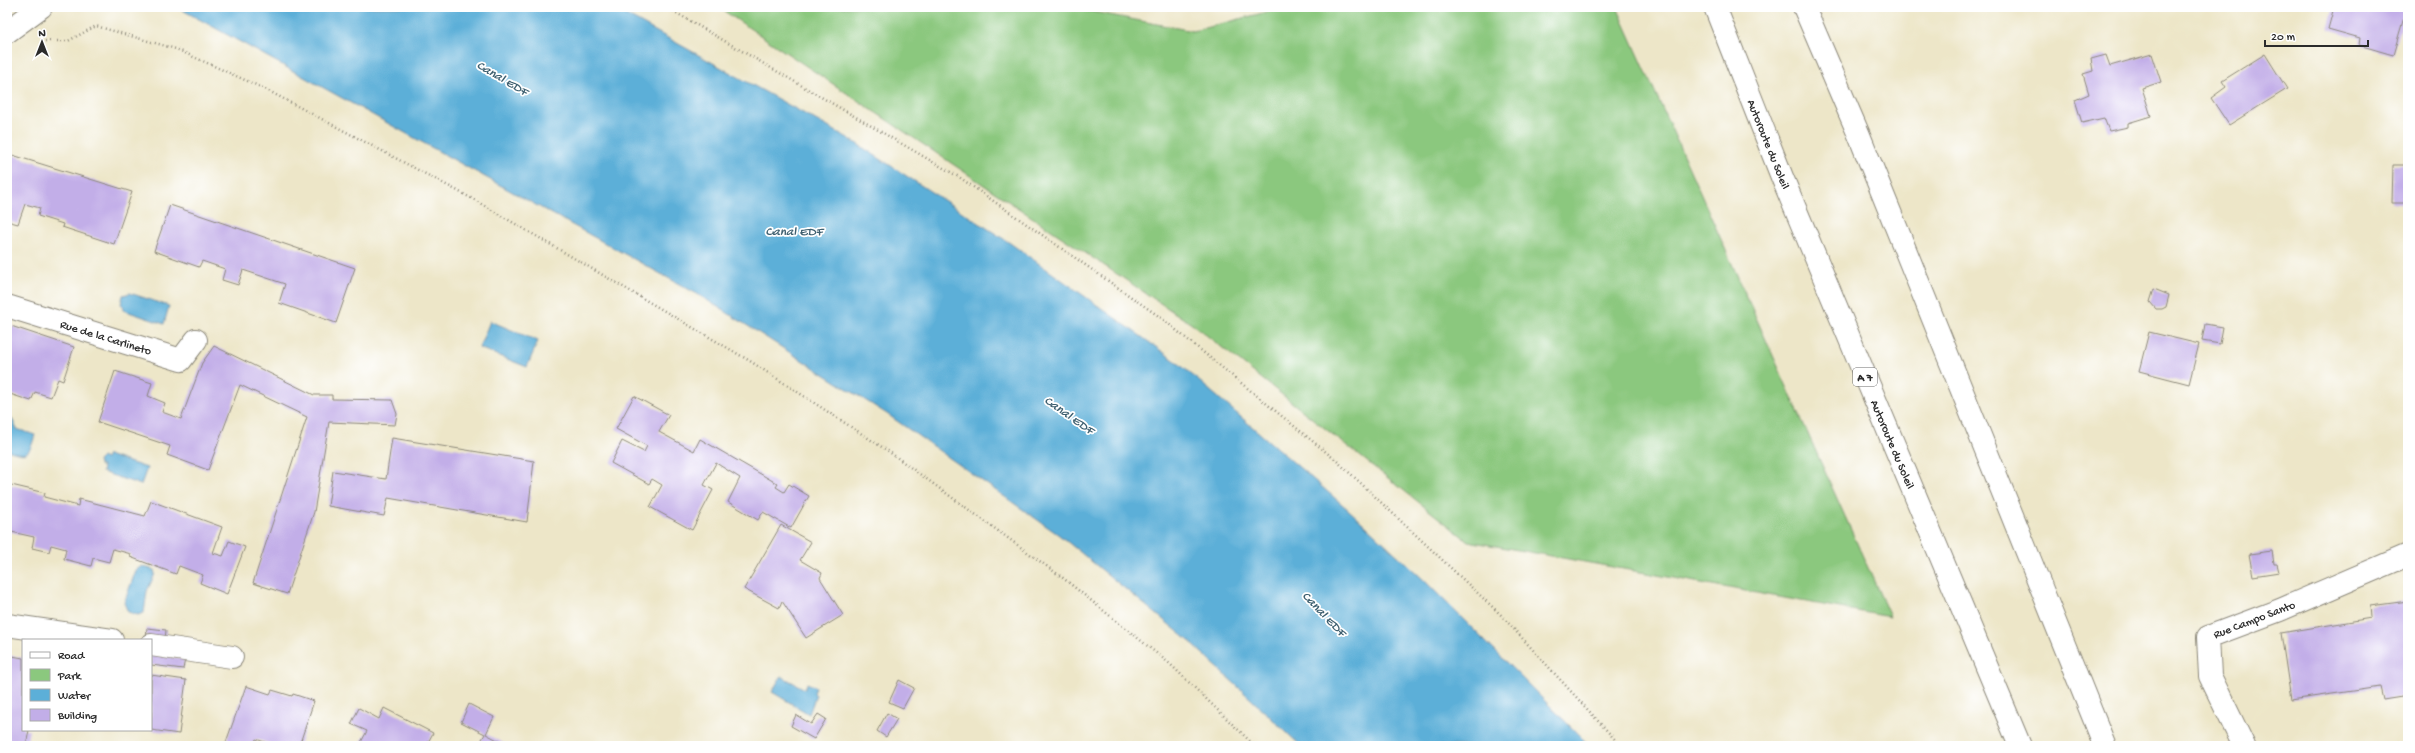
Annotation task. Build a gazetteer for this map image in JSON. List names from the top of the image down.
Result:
{
  "streets": {
    "main road": [
      "Autoroute du Soleil",
      "Rue de la Carlineto",
      "A 7",
      "Rue Campo Santo"
    ]
  },
  "water": ["Canal EDF"],
  "legend": [
    "Road",
    "Park",
    "Water",
    "Building"
  ],
  "scale_bar": "20 m",
  "north": "top"
}
